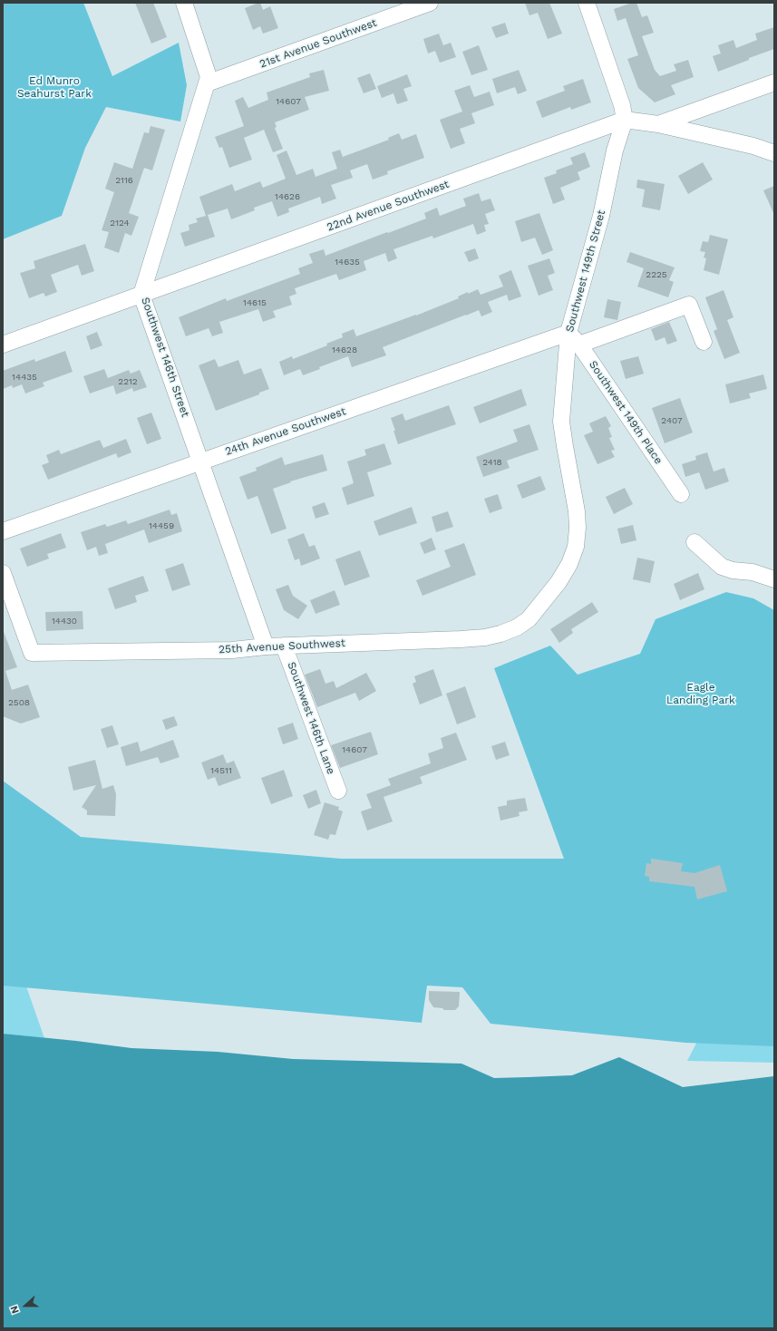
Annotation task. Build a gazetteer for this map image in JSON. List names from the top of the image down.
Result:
{
  "streets": {
    "street": [
      "21st Avenue Southwest",
      "22nd Avenue Southwest",
      "Southwest 149th Street",
      "Southwest 146th Street",
      "Southwest 149th Place",
      "24th Avenue Southwest",
      "25th Avenue Southwest",
      "Southwest 146th Lane"
    ]
  },
  "crossings": [
    ["21st Avenue Southwest", "Southwest 146th Street"],
    ["22nd Avenue Southwest", "Southwest 149th Street"],
    ["22nd Avenue Southwest", "Southwest 146th Street"],
    ["Southwest 149th Street", "Southwest 149th Place"],
    ["Southwest 149th Street", "24th Avenue Southwest"],
    ["Southwest 149th Street", "25th Avenue Southwest"],
    ["Southwest 146th Street", "24th Avenue Southwest"],
    ["Southwest 146th Street", "25th Avenue Southwest"],
    ["Southwest 149th Place", "24th Avenue Southwest"],
    ["25th Avenue Southwest", "Southwest 146th Lane"]
  ],
  "parks": ["Ed Munro Seahurst Park", "Eagle Landing Park"],
  "house_numbers": [
    "14607",
    "2116",
    "14626",
    "2124",
    "14635",
    "2225",
    "14615",
    "14628",
    "14435",
    "2212",
    "2407",
    "2418",
    "14459",
    "14430",
    "2508",
    "14607",
    "14511"
  ],
  "north": "left"
}
